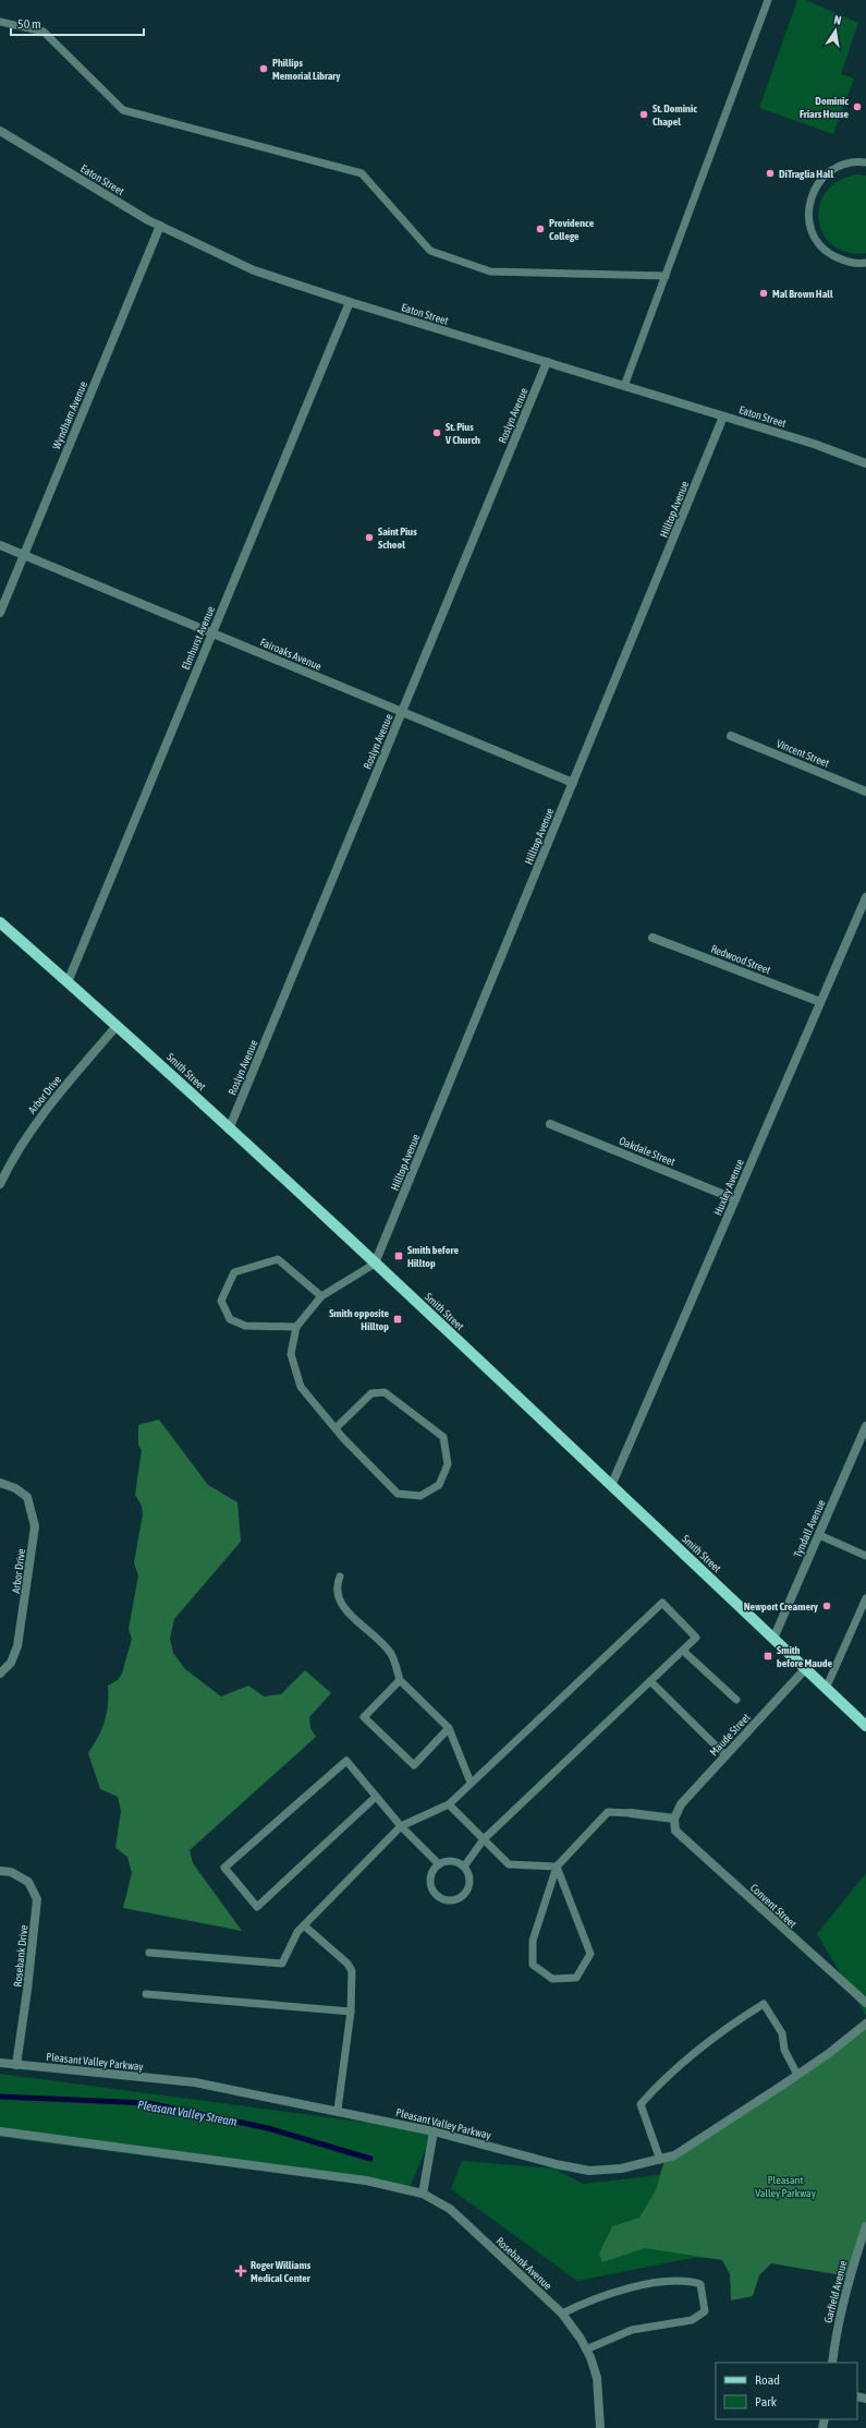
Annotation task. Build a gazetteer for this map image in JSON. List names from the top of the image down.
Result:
{
  "streets": {
    "main road": ["Smith Street"],
    "street": [
      "Eaton Street",
      "Wyndham Avenue",
      "Roslyn Avenue",
      "Hilltop Avenue",
      "Elmhurst Avenue",
      "Fairoaks Avenue",
      "Vincent Street",
      "Redwood Street",
      "Arbor Drive",
      "Oakdale Street",
      "Huxley Avenue",
      "Tyndall Avenue",
      "Maude Street",
      "Convent Street",
      "Rosebank Drive",
      "Pleasant Valley Parkway",
      "Rosebank Avenue",
      "Garfield Avenue"
    ]
  },
  "crossings": [
    ["Eaton Street", "Wyndham Avenue"],
    ["Eaton Street", "Roslyn Avenue"],
    ["Eaton Street", "Hilltop Avenue"],
    ["Eaton Street", "Elmhurst Avenue"],
    ["Wyndham Avenue", "Fairoaks Avenue"],
    ["Roslyn Avenue", "Fairoaks Avenue"],
    ["Roslyn Avenue", "Smith Street"],
    ["Hilltop Avenue", "Fairoaks Avenue"],
    ["Hilltop Avenue", "Smith Street"],
    ["Elmhurst Avenue", "Fairoaks Avenue"],
    ["Elmhurst Avenue", "Smith Street"],
    ["Redwood Street", "Huxley Avenue"],
    ["Smith Street", "Arbor Drive"],
    ["Smith Street", "Huxley Avenue"],
    ["Smith Street", "Tyndall Avenue"],
    ["Smith Street", "Maude Street"],
    ["Oakdale Street", "Huxley Avenue"],
    ["Maude Street", "Convent Street"],
    ["Rosebank Drive", "Pleasant Valley Parkway"]
  ],
  "water": ["Pleasant Valley Stream"],
  "parks": ["Pleasant Valley Parkway"],
  "places": {
    "other": [
      "Phillips Memorial Library",
      "Dominic Friars House",
      "St. Dominic Chapel",
      "DiTraglia Hall",
      "Providence College",
      "Mal Brown Hall",
      "St. Pius V Church",
      "Saint Pius School",
      "Newport Creamery"
    ],
    "transit": ["Smith before Hilltop", "Smith opposite Hilltop", "Smith before Maude"],
    "health": ["Roger Williams Medical Center"]
  },
  "legend": ["Road", "Park"],
  "scale_bar": "50 m",
  "north": "top"
}
